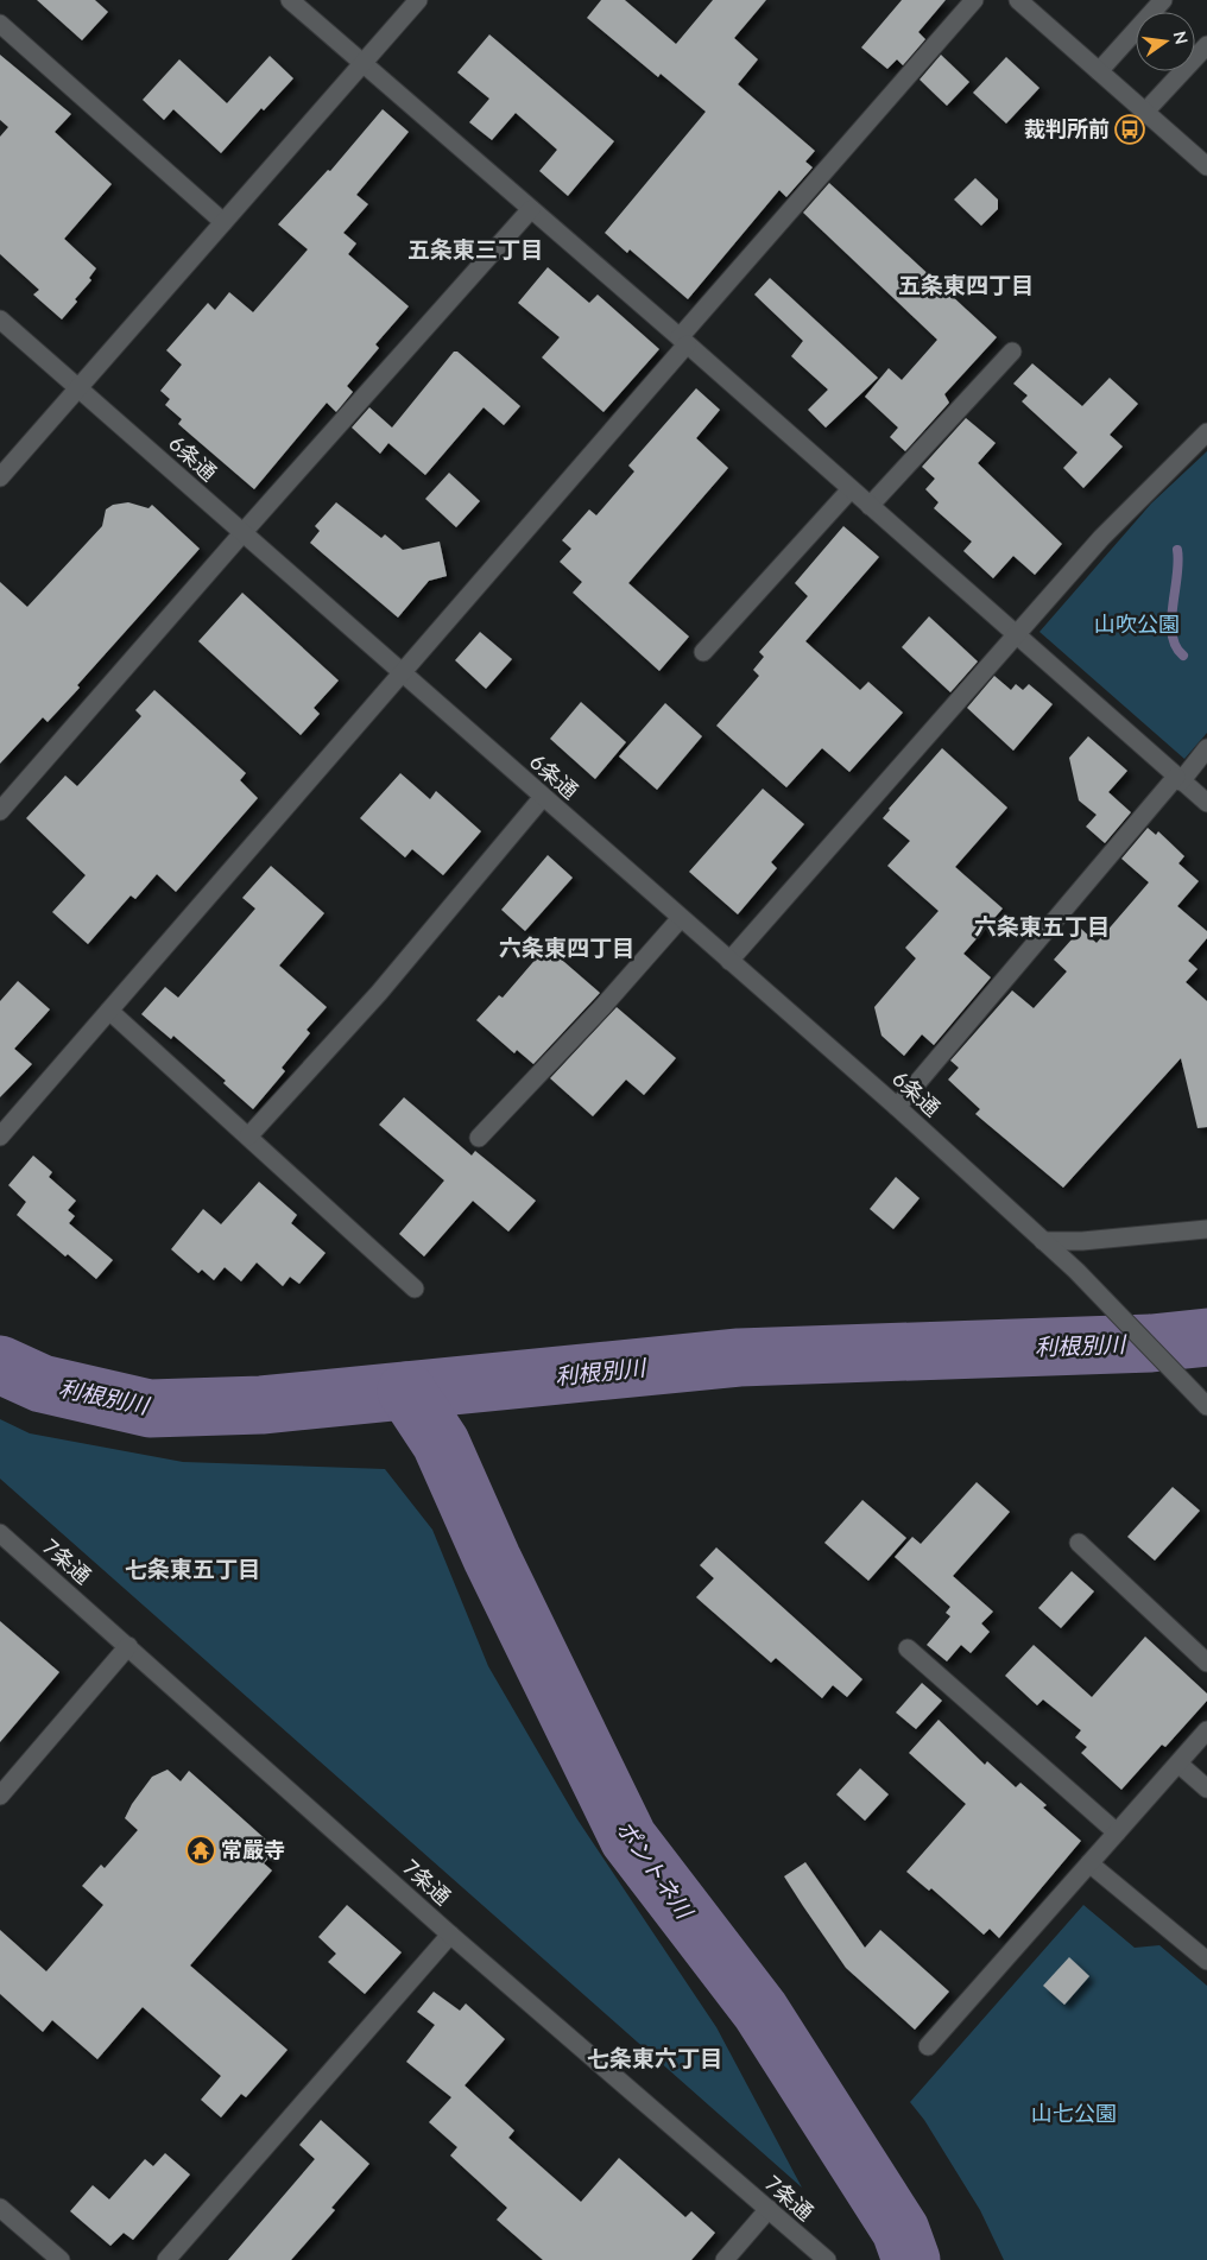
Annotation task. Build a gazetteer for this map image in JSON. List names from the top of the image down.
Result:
{
  "streets": {
    "street": ["6条通", "7条通"]
  },
  "districts": [
    "五条東三丁目",
    "五条東四丁目",
    "六条東五丁目",
    "六条東四丁目",
    "七条東五丁目",
    "七条東六丁目"
  ],
  "water": ["利根別川", "ポントネ川"],
  "parks": ["山吹公園", "山七公園"],
  "places": {
    "bus stop": ["裁判所前"],
    "temple": ["常嚴寺"]
  },
  "north": "right"
}
